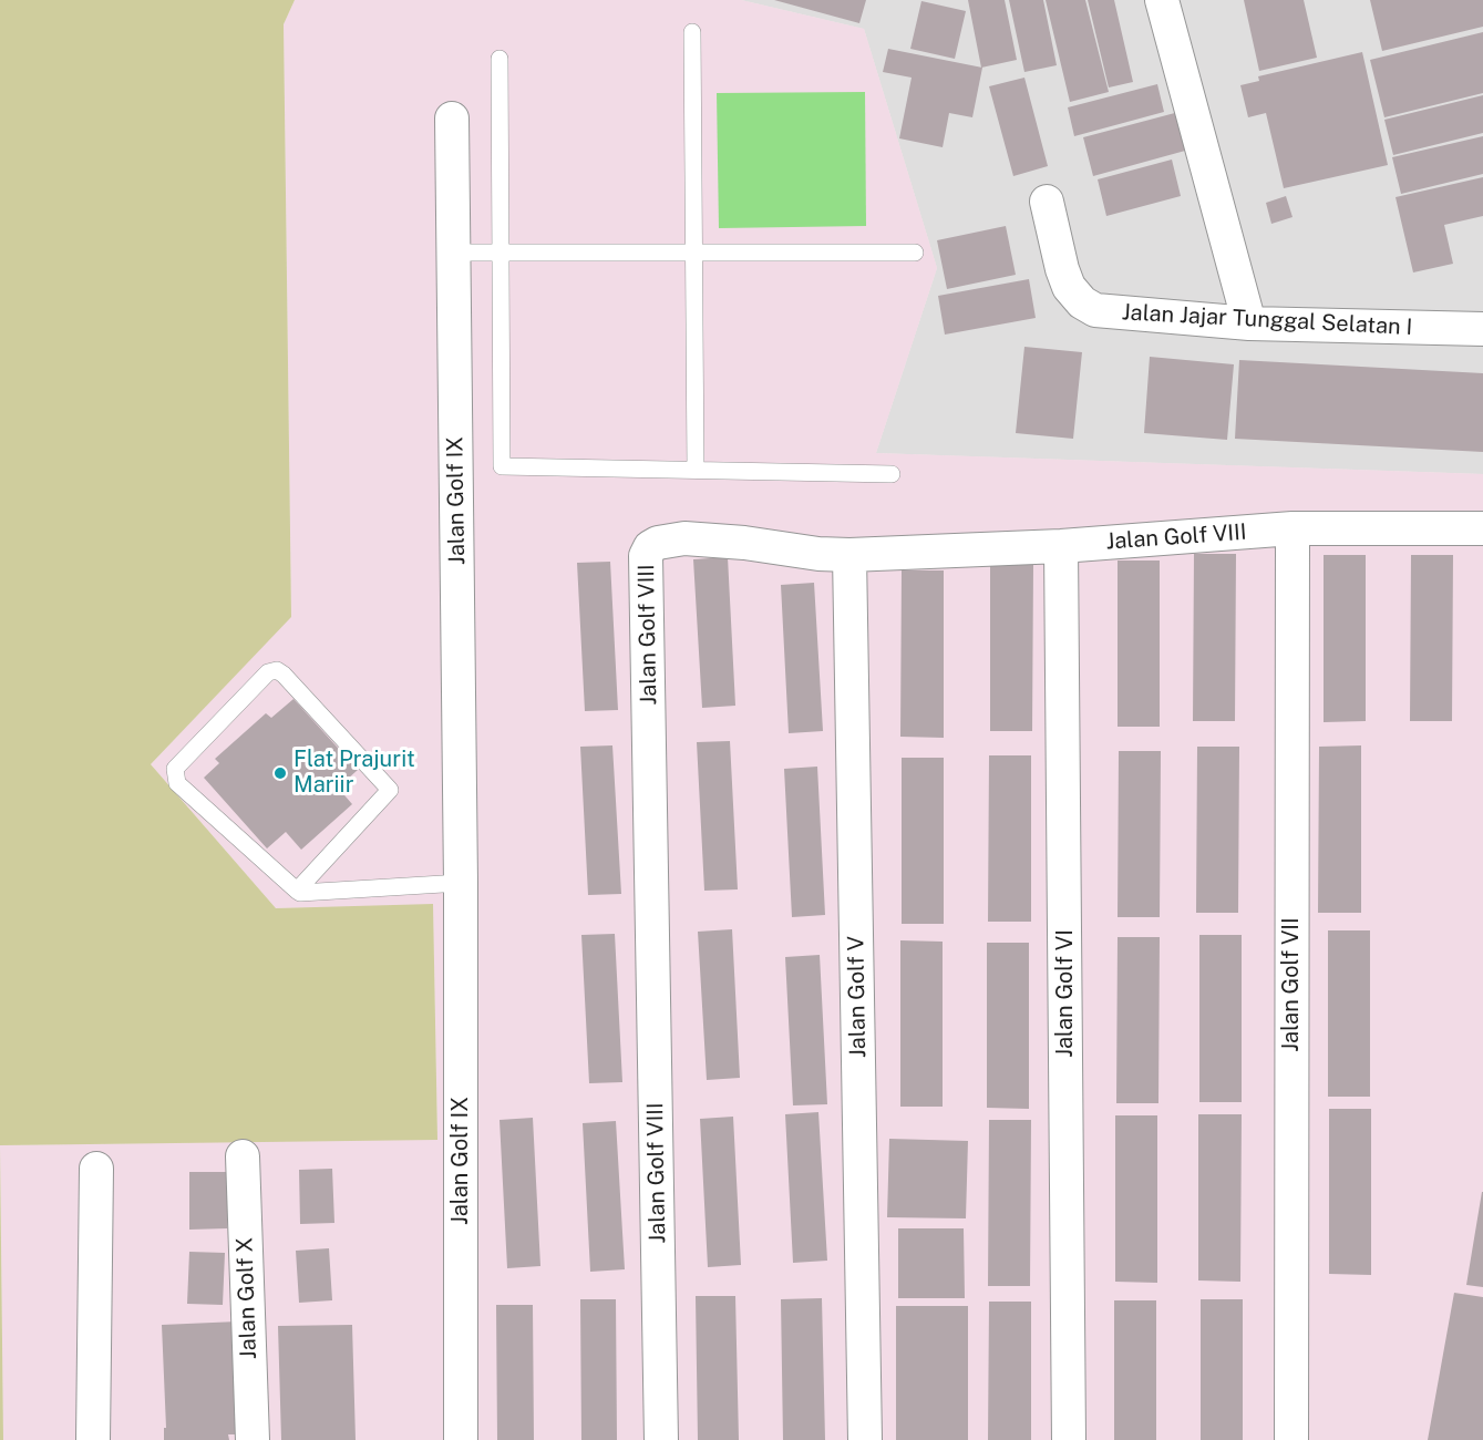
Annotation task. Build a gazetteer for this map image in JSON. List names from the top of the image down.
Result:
{
  "streets": {
    "street": [
      "Jalan Jajar Tunggal Selatan I",
      "Jalan Golf IX",
      "Jalan Golf VIII",
      "Jalan Golf VII",
      "Jalan Golf VI",
      "Jalan Golf V",
      "Jalan Golf X"
    ]
  },
  "crossings": [
    ["Jalan Golf VIII", "Jalan Golf VII"],
    ["Jalan Golf VIII", "Jalan Golf VI"],
    ["Jalan Golf VIII", "Jalan Golf V"]
  ],
  "places": ["Flat Prajurit Mariir"]
}
